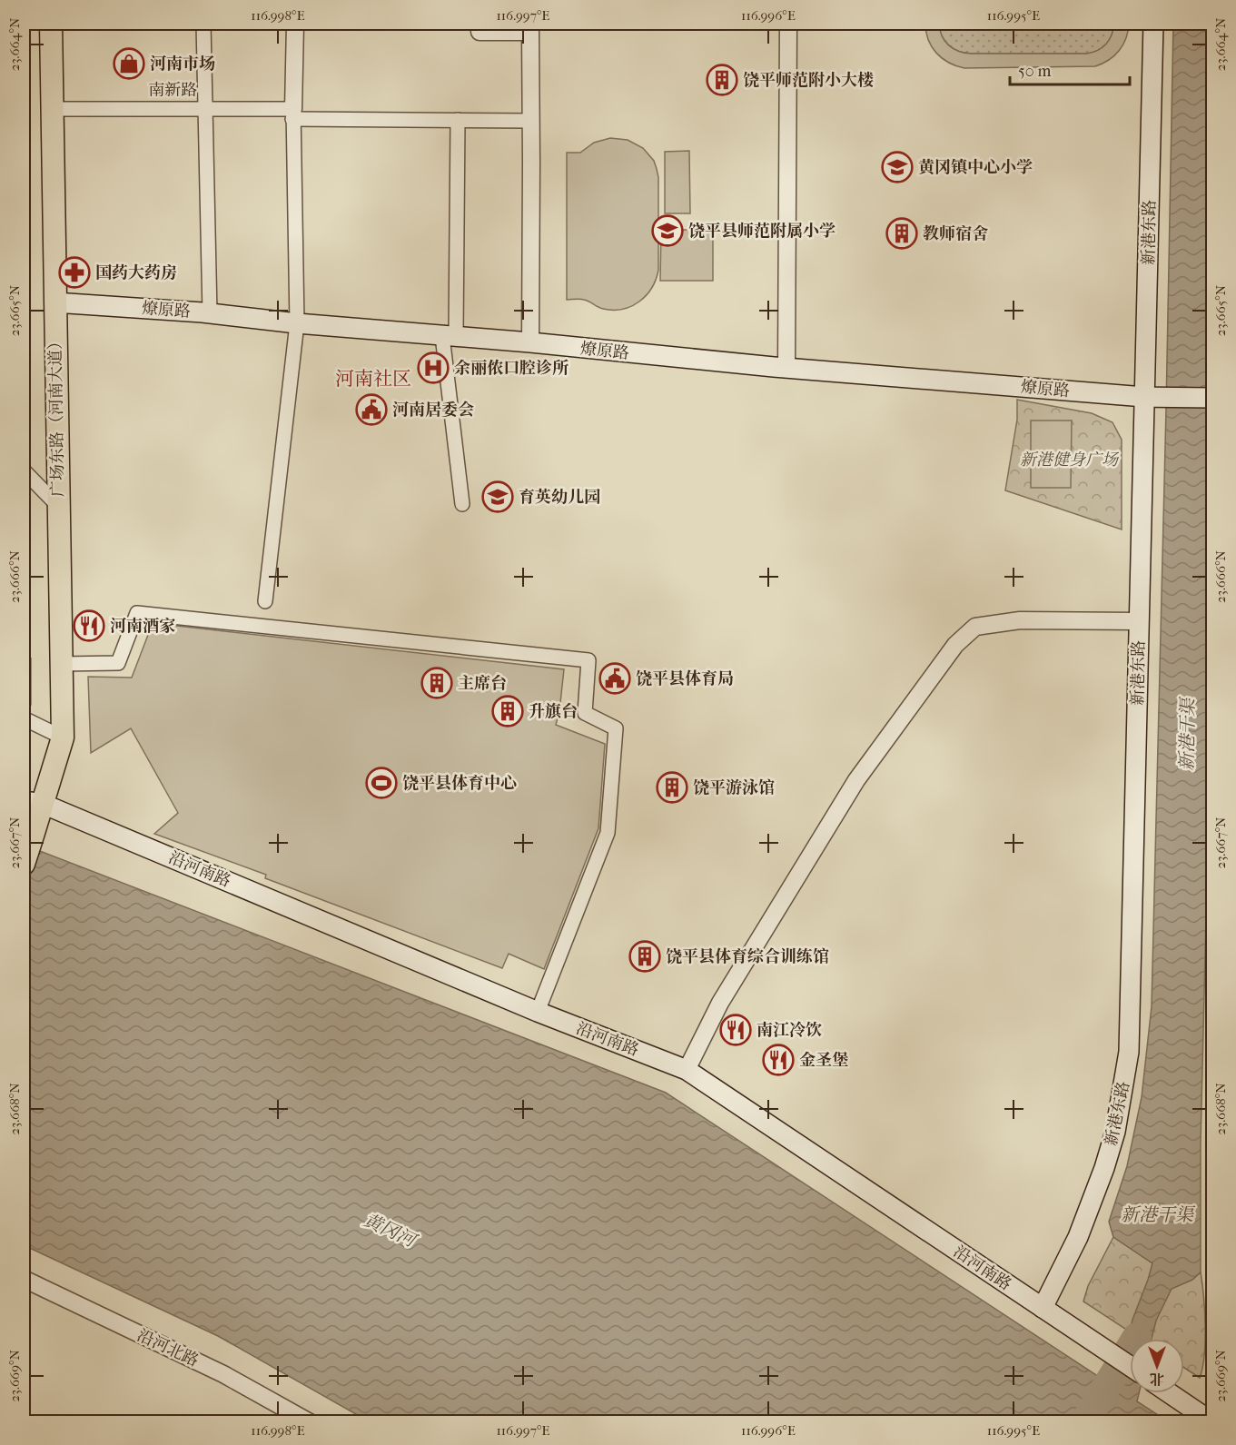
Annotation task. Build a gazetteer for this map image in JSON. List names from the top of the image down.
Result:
{
  "streets": {
    "main road": [
      "新港东路",
      "燎原路",
      "广场东路（河南大道）",
      "沿河南路"
    ],
    "street": ["南新路", "沿河北路"]
  },
  "crossings": [
    ["南新路", "广场东路（河南大道）"],
    ["新港东路", "燎原路"],
    ["新港东路", "沿河南路"],
    ["燎原路", "广场东路（河南大道）"],
    ["广场东路（河南大道）", "沿河南路"]
  ],
  "districts": ["河南社区"],
  "water": ["新港干渠", "黄冈河"],
  "parks": ["新港健身广场"],
  "places": {
    "shop": ["河南市场"],
    "building": [
      "饶平师范附小大楼",
      "教师宿舍",
      "主席台",
      "升旗台",
      "饶平游泳馆",
      "饶平县体育综合训练馆"
    ],
    "school or university": ["黄冈镇中心小学", "饶平县师范附属小学", "育英幼儿园"],
    "pharmacy": ["国药大药房"],
    "hospital": ["余丽侬口腔诊所"],
    "public building": ["河南居委会", "饶平县体育局"],
    "restaurant": ["河南酒家", "南江冷饮", "金圣堡"],
    "sports": ["饶平县体育中心"]
  },
  "scale_bar": "50 m",
  "north": "bottom",
  "coordinates": [
    "116.998°E",
    "116.997°E",
    "116.996°E",
    "116.995°E",
    "23.664°N",
    "23.665°N",
    "23.666°N",
    "23.667°N",
    "23.668°N",
    "23.669°N"
  ]
}
